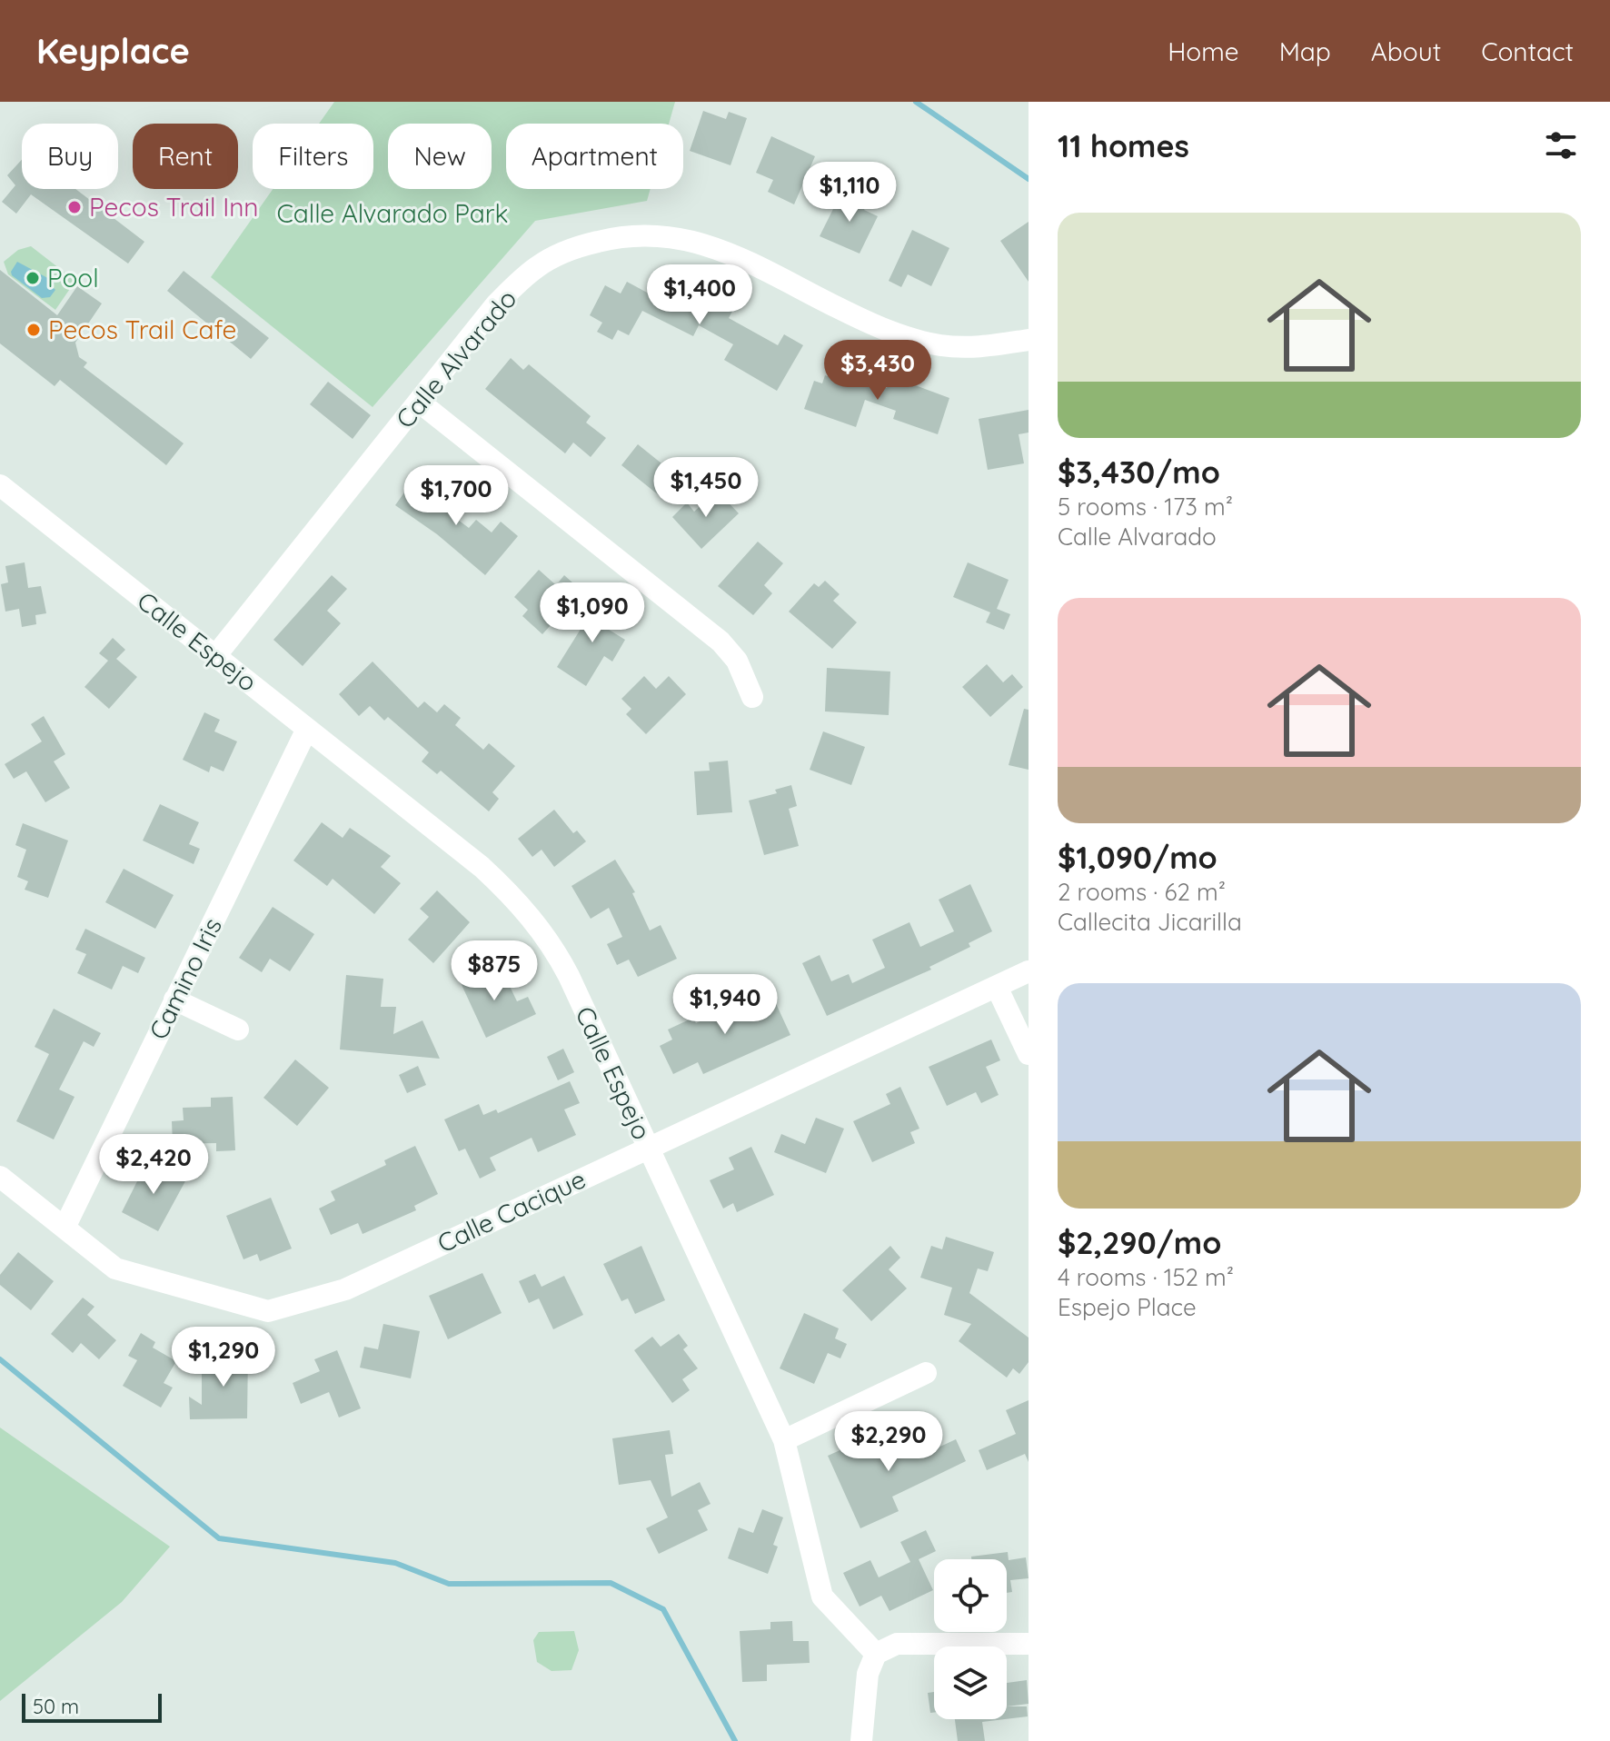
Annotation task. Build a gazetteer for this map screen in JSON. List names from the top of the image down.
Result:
{
  "streets": {
    "street": [
      "Calle Alvarado",
      "Calle Espejo",
      "Camino Iris",
      "Calle Cacique"
    ]
  },
  "crossings": [
    ["Calle Alvarado", "Calle Espejo"],
    ["Calle Espejo", "Camino Iris"],
    ["Calle Espejo", "Calle Cacique"],
    ["Camino Iris", "Calle Cacique"]
  ],
  "parks": ["Calle Alvarado Park"],
  "places": ["Pecos Trail Inn", "Pool", "Pecos Trail Cafe"],
  "scale_bar": "50 m",
  "page": {
    "header": "Keyplace",
    "nav": [
      "Home",
      "Map",
      "About",
      "Contact"
    ],
    "heading": "11 homes",
    "chip": [
      "Buy",
      "Rent",
      "Filters",
      "New",
      "Apartment"
    ],
    "price": [
      "$1,110",
      "$1,400",
      "$3,430",
      "$1,450",
      "$1,700",
      "$1,090",
      "$875",
      "$1,940",
      "$2,420",
      "$1,290",
      "$2,290"
    ],
    "list": [
      {
        "name": "$3,430/mo",
        "note": "5 rooms · 173 m² · Calle Alvarado"
      },
      {
        "name": "$1,090/mo",
        "note": "2 rooms · 62 m² · Callecita Jicarilla"
      },
      {
        "name": "$2,290/mo",
        "note": "4 rooms · 152 m² · Espejo Place"
      }
    ],
    "scale": "50 m"
  }
}
